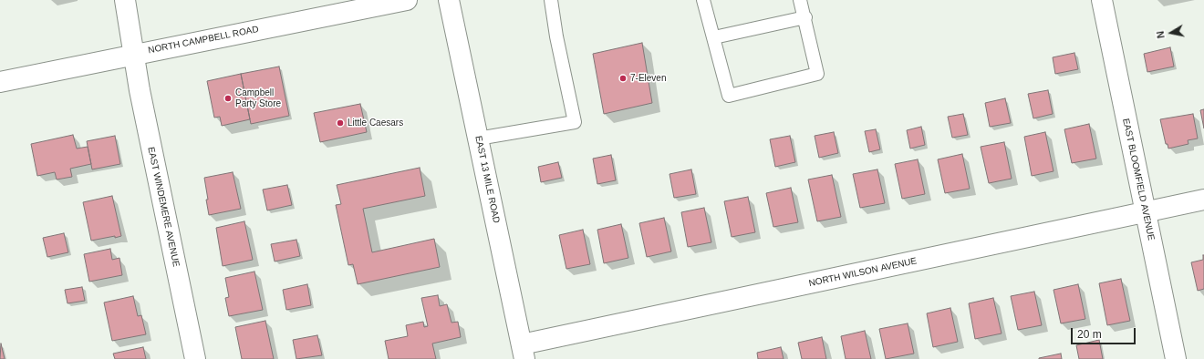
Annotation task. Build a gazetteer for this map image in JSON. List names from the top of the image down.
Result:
{
  "streets": {
    "street": [
      "NORTH CAMPBELL ROAD",
      "EAST 13 MILE ROAD",
      "EAST BLOOMFIELD AVENUE",
      "EAST WINDEMERE AVENUE",
      "NORTH WILSON AVENUE"
    ]
  },
  "crossings": [
    ["NORTH CAMPBELL ROAD", "EAST WINDEMERE AVENUE"],
    ["EAST 13 MILE ROAD", "NORTH WILSON AVENUE"],
    ["EAST BLOOMFIELD AVENUE", "NORTH WILSON AVENUE"]
  ],
  "places": ["7-Eleven", "Campbell Party Store", "Little Caesars"],
  "scale_bar": "20 m",
  "north": "left"
}
